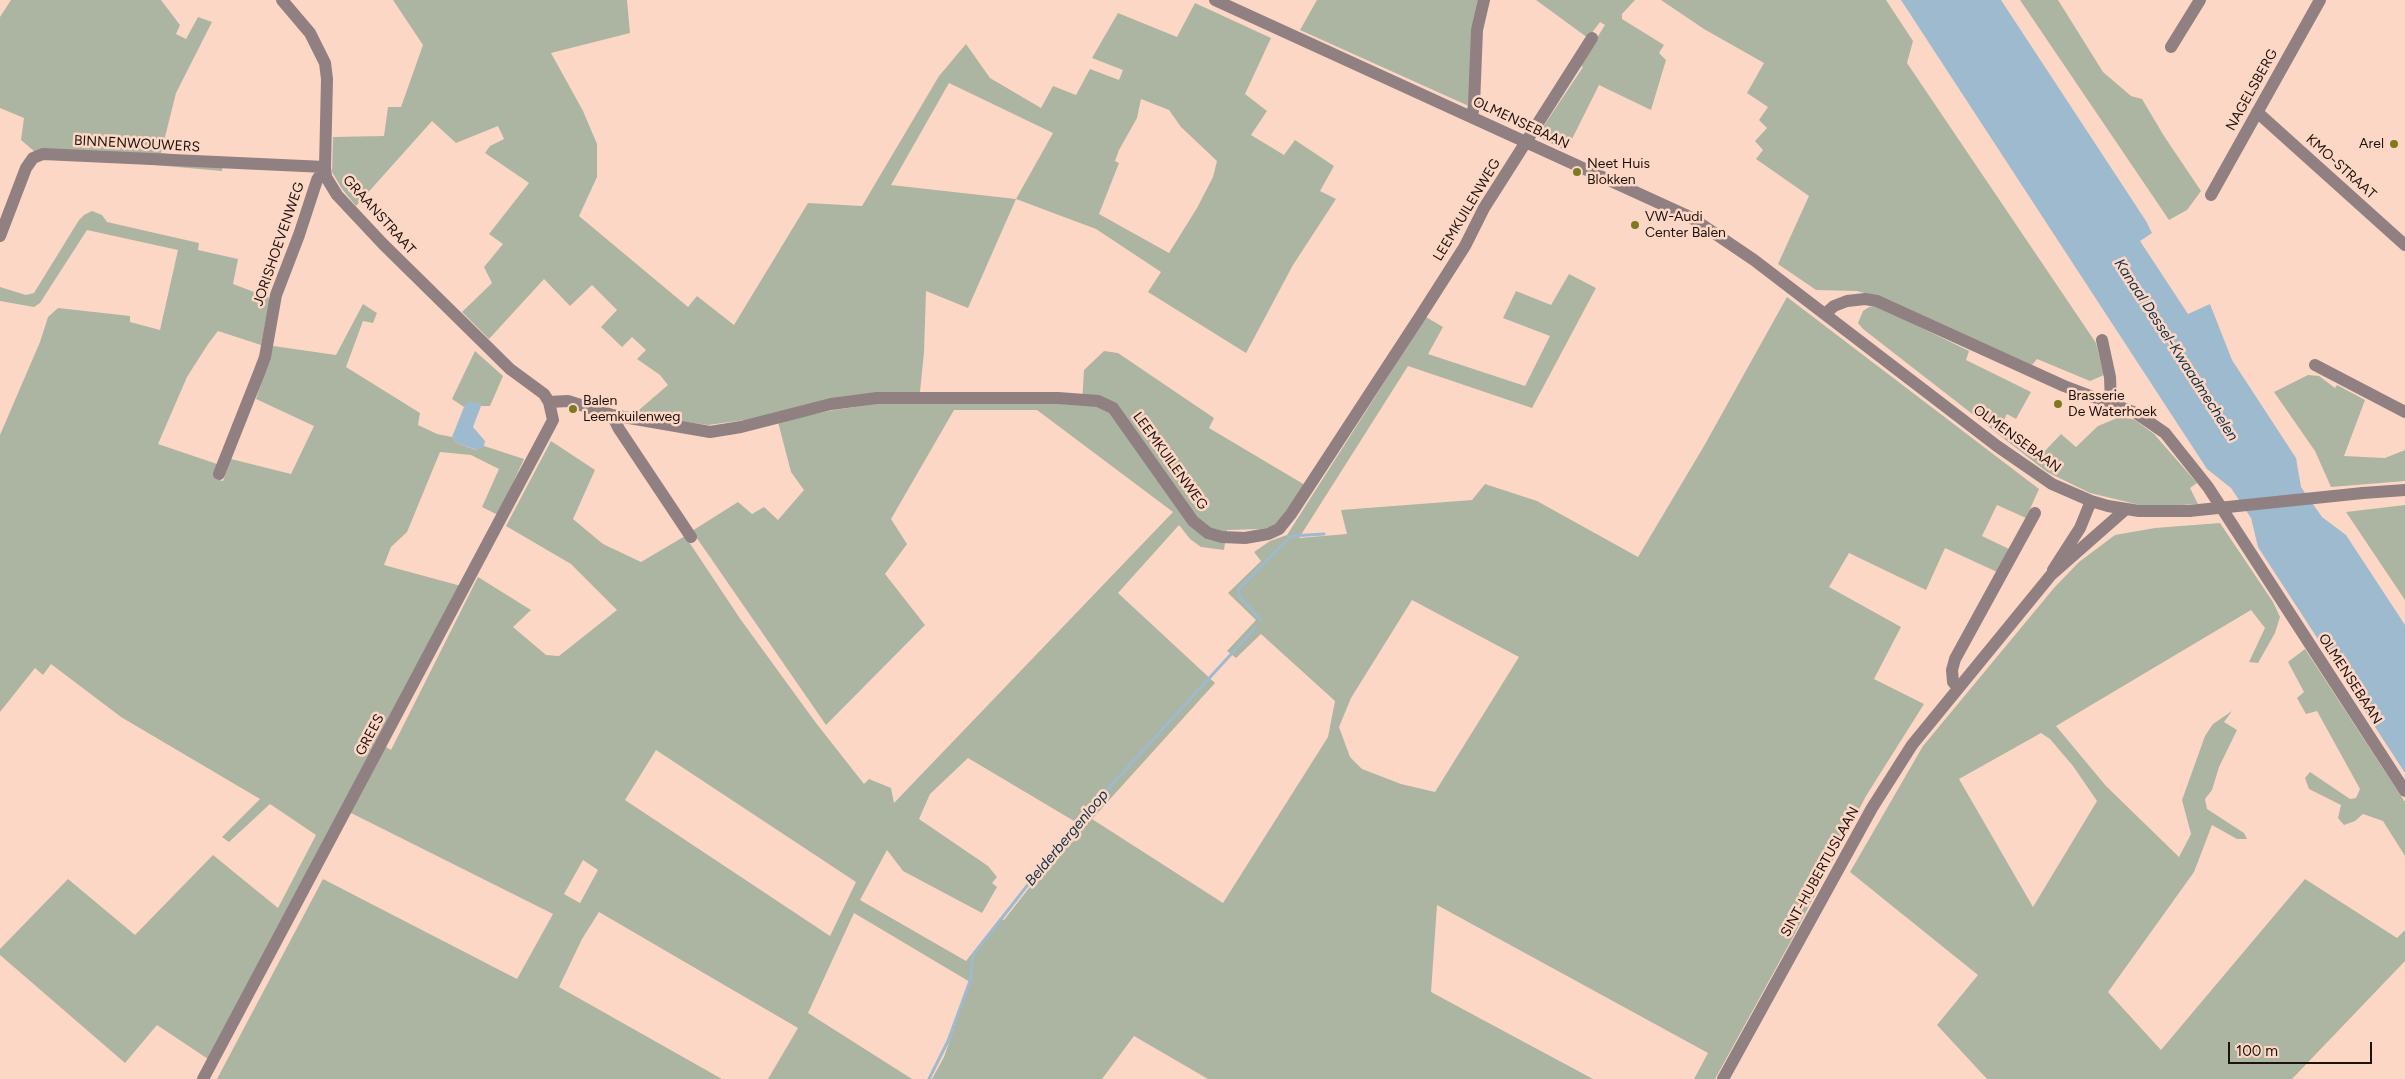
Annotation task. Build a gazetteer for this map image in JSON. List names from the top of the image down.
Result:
{
  "streets": {
    "street": [
      "NAGELSBERG",
      "OLMENSEBAAN",
      "BINNENWOUWERS",
      "KMO-STRAAT",
      "LEEMKUILENWEG",
      "GRAANSTRAAT",
      "JORISHOEVENWEG",
      "GREES",
      "SINT-HUBERTUSLAAN"
    ]
  },
  "crossings": [
    ["NAGELSBERG", "KMO-STRAAT"],
    ["OLMENSEBAAN", "LEEMKUILENWEG"],
    ["OLMENSEBAAN", "SINT-HUBERTUSLAAN"],
    ["BINNENWOUWERS", "GRAANSTRAAT"],
    ["BINNENWOUWERS", "JORISHOEVENWEG"],
    ["LEEMKUILENWEG", "GRAANSTRAAT"],
    ["LEEMKUILENWEG", "GREES"],
    ["GRAANSTRAAT", "JORISHOEVENWEG"],
    ["GRAANSTRAAT", "GREES"]
  ],
  "water": ["Kanaal Dessel-Kwaadmechelen", "Belderbergenloop"],
  "places": [
    "Arel",
    "Neet Huis Blokken",
    "VW-Audi Center Balen",
    "Brasserie De Waterhoek",
    "Balen Leemkuilenweg"
  ],
  "scale_bar": "100 m"
}
